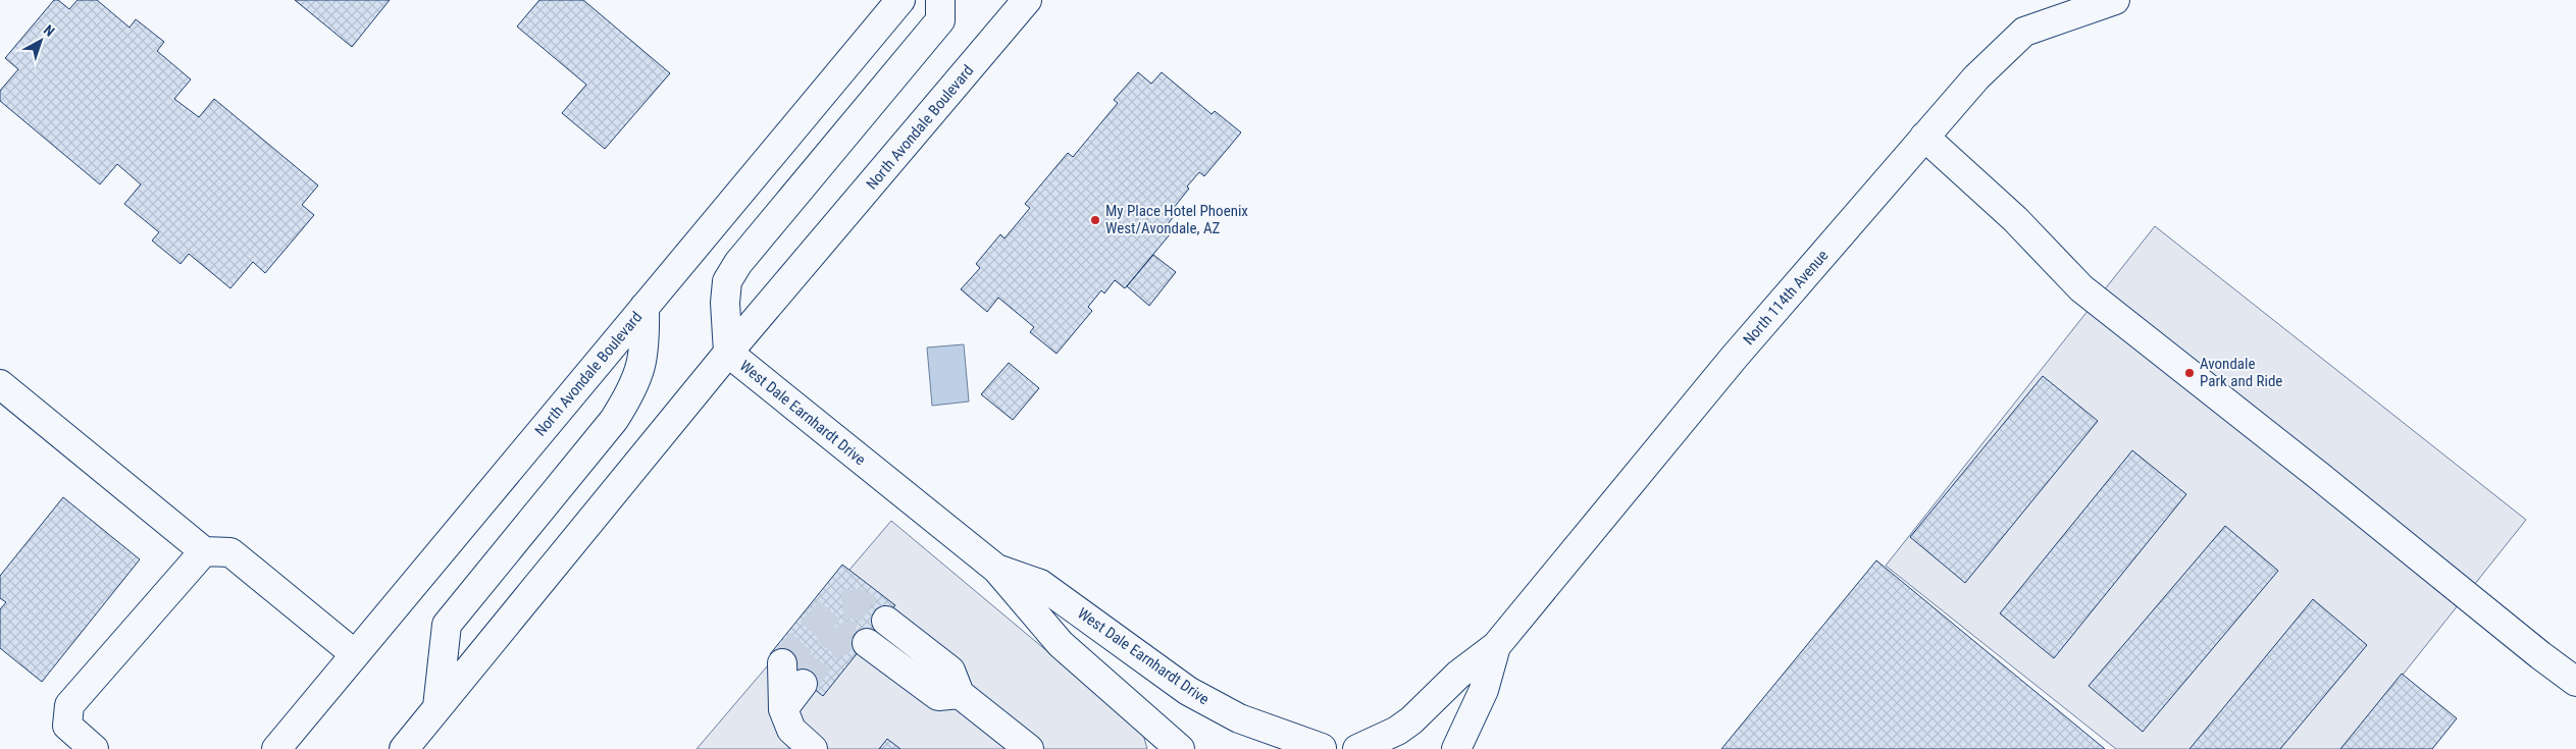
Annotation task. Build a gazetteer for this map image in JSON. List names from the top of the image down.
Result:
{
  "streets": {
    "main road": ["North Avondale Boulevard", "North 114th Avenue", "West Dale Earnhardt Drive"]
  },
  "crossings": [
    ["North Avondale Boulevard", "West Dale Earnhardt Drive"]
  ],
  "places": ["My Place Hotel Phoenix West/Avondale, AZ", "Avondale Park and Ride"],
  "north": "top right"
}
